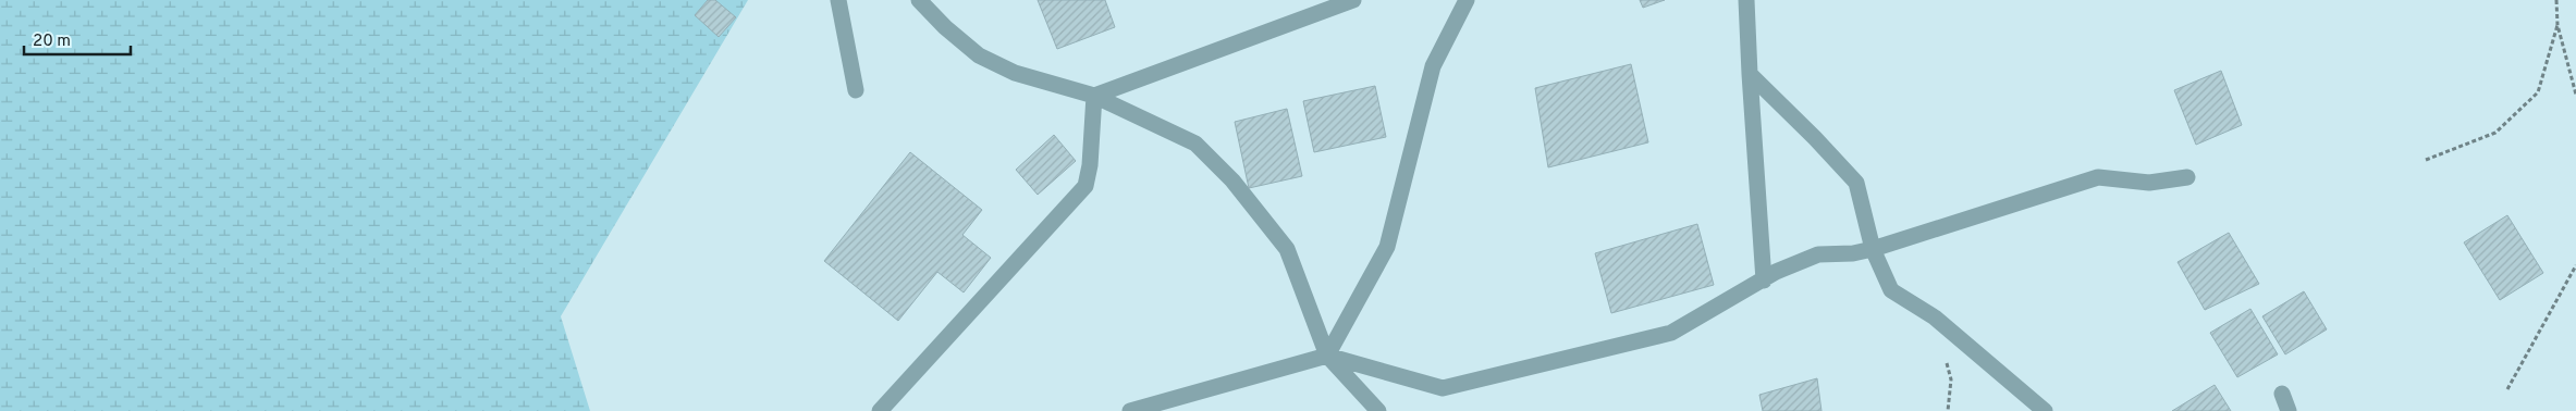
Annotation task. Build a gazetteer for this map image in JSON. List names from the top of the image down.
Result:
{
  "scale_bar": "20 m"
}
